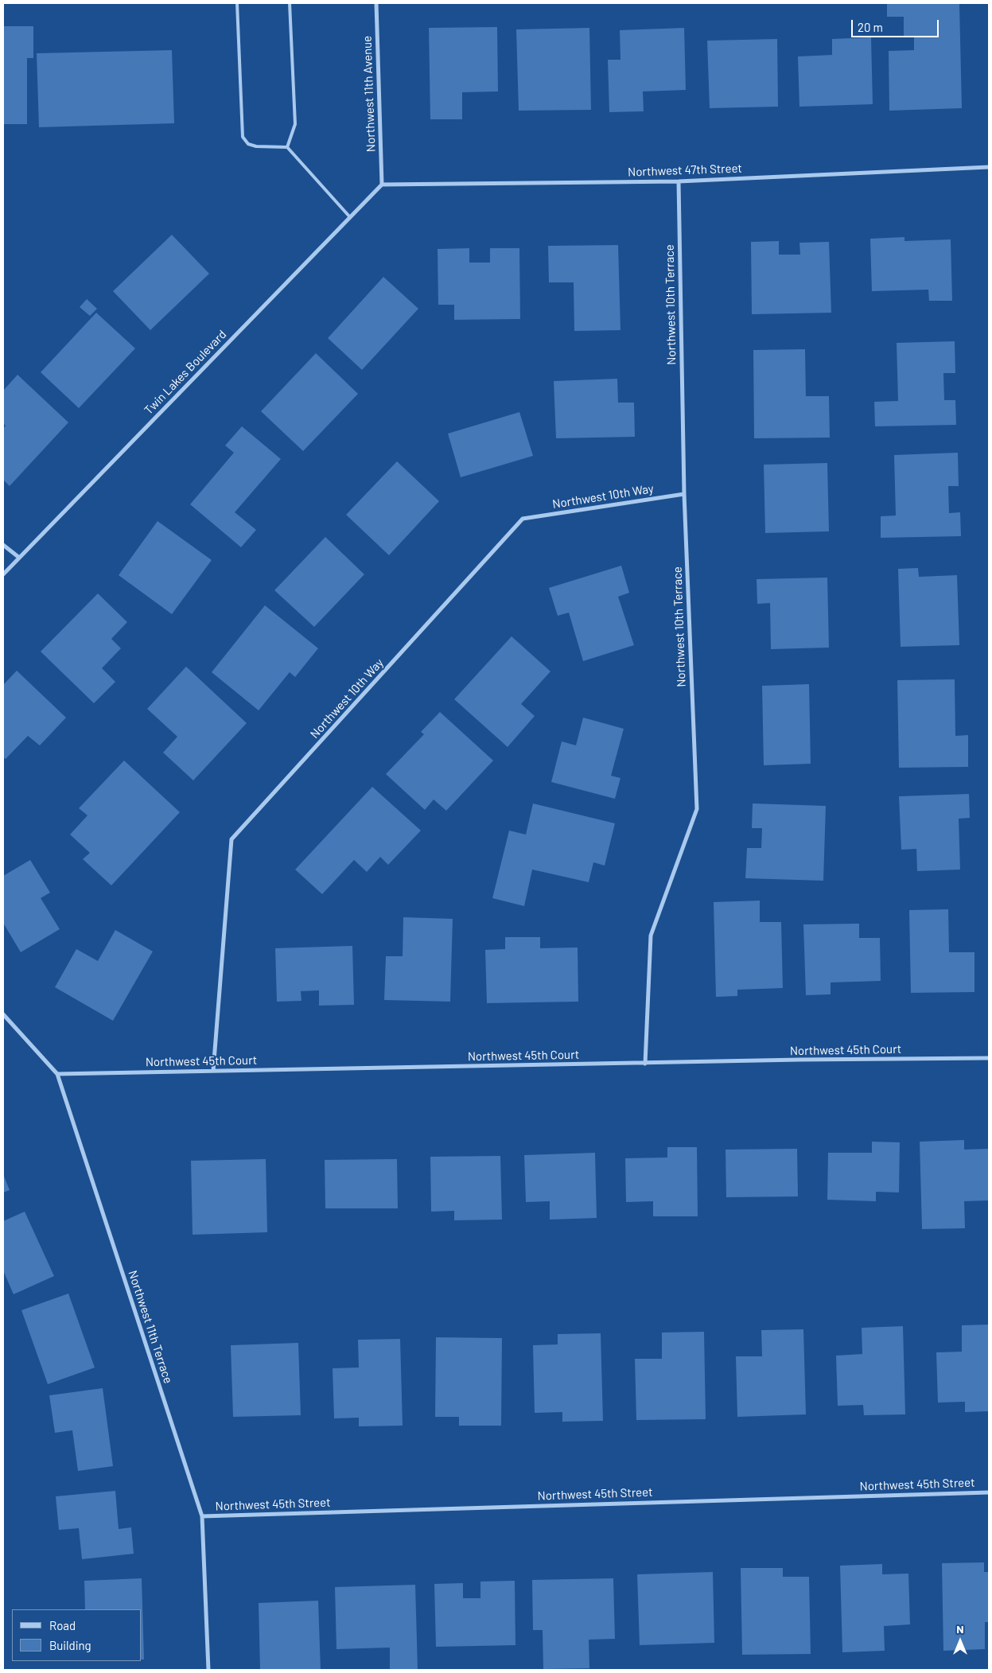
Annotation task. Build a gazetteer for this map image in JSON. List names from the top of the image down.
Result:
{
  "streets": {
    "street": [
      "Northwest 11th Avenue",
      "Northwest 47th Street",
      "Northwest 10th Terrace",
      "Twin Lakes Boulevard",
      "Northwest 10th Way",
      "Northwest 45th Court",
      "Northwest 11th Terrace",
      "Northwest 45th Street"
    ]
  },
  "crossings": [
    ["Northwest 11th Avenue", "Northwest 47th Street"],
    ["Northwest 11th Avenue", "Twin Lakes Boulevard"],
    ["Northwest 47th Street", "Northwest 10th Terrace"],
    ["Northwest 47th Street", "Twin Lakes Boulevard"],
    ["Northwest 10th Terrace", "Northwest 10th Way"],
    ["Northwest 10th Terrace", "Northwest 45th Court"],
    ["Northwest 10th Way", "Northwest 45th Court"],
    ["Northwest 45th Court", "Northwest 11th Terrace"],
    ["Northwest 11th Terrace", "Northwest 45th Street"]
  ],
  "legend": ["Road", "Building"],
  "scale_bar": "20 m",
  "north": "top"
}
